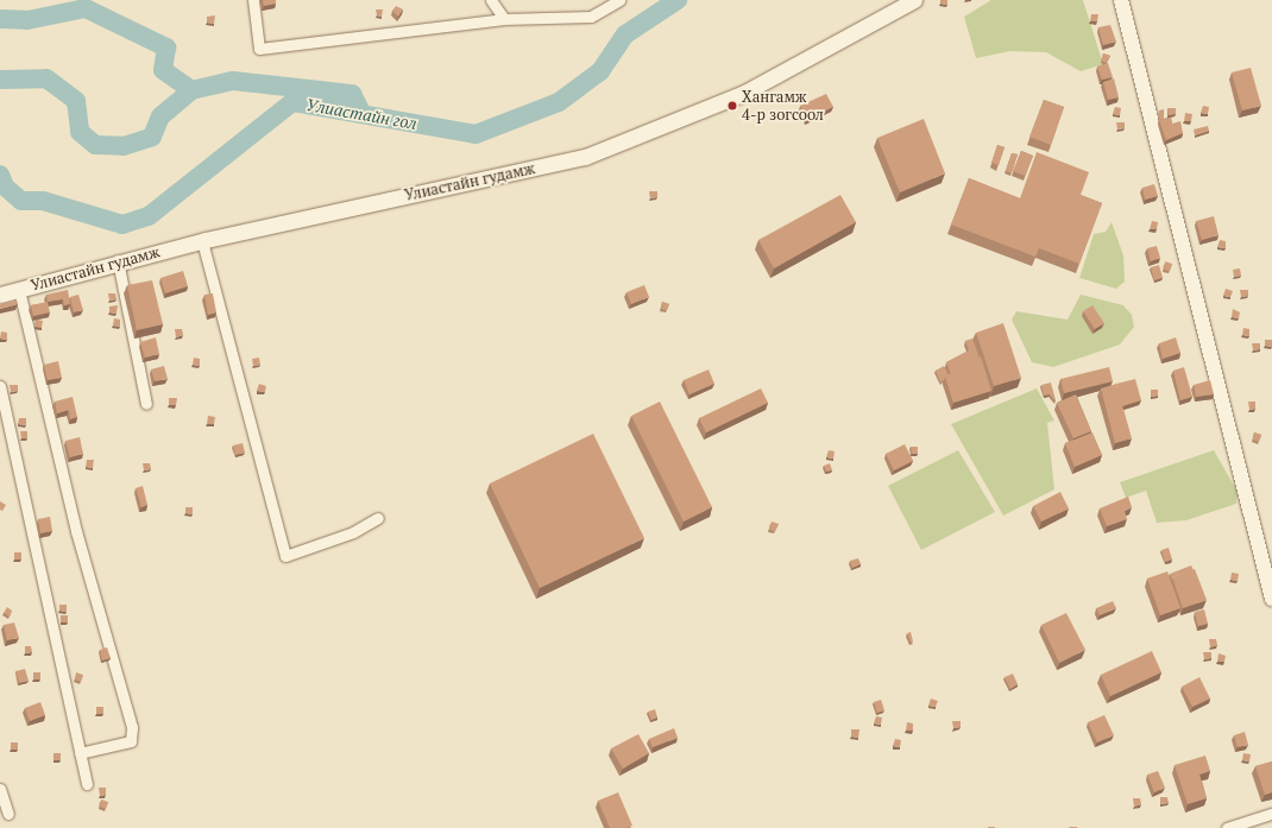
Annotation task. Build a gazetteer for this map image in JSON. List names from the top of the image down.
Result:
{
  "streets": {
    "main road": ["Улиастайн гудамж"]
  },
  "water": ["Улиастайн гол"],
  "places": ["Хангамж 4-р зогсоол"]
}
